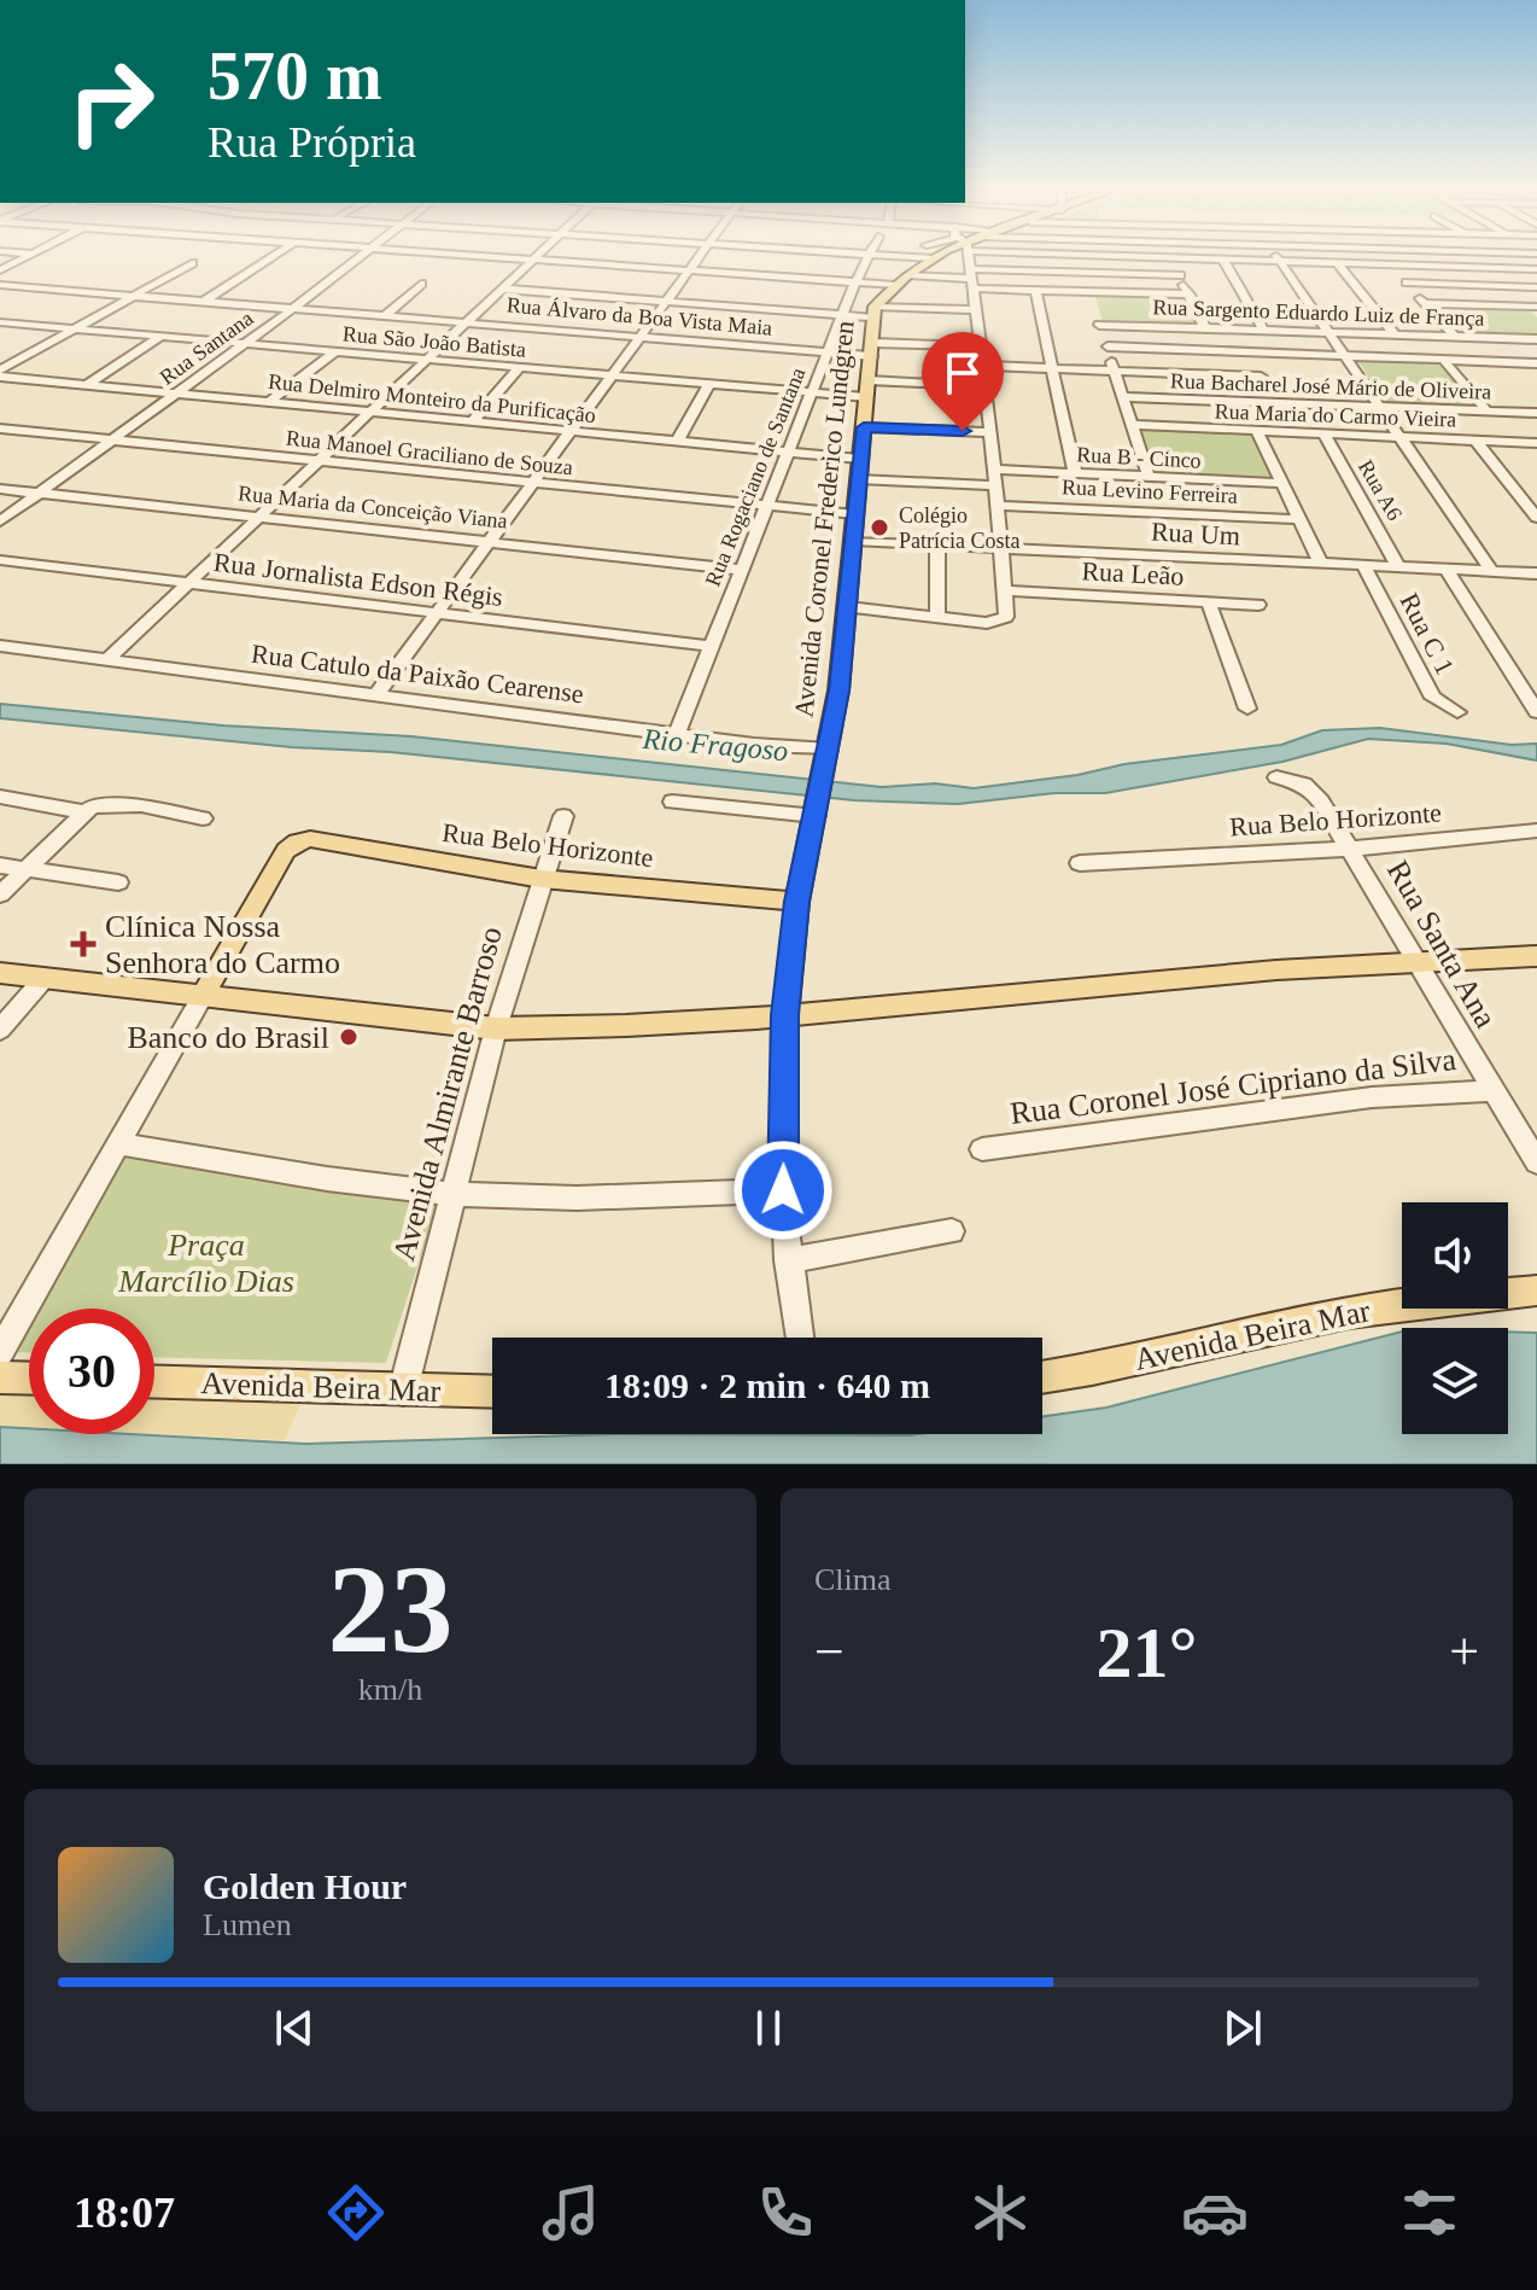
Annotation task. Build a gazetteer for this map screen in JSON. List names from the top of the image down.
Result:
{
  "streets": {
    "main road": ["Avenida Coronel Frederico Lundgren", "Rua Belo Horizonte", "Avenida Beira Mar"],
    "street": [
      "Rua Sargento Eduardo Luiz de França",
      "Rua Álvaro da Boa Vista Maia",
      "Rua São João Batista",
      "Rua Santana",
      "Rua Bacharel José Mário de Oliveira",
      "Rua Delmiro Monteiro da Purificação",
      "Rua Maria do Carmo Vieira",
      "Rua Manoel Graciliano de Souza",
      "Rua B - Cinco",
      "Rua Rogaciano de Santana",
      "Rua A6",
      "Rua Levino Ferreira",
      "Rua Maria da Conceição Viana",
      "Rua Um",
      "Rua Leão",
      "Rua Jornalista Edson Régis",
      "Rua C 1",
      "Rua Catulo da Paixão Cearense",
      "Rua Santa Ana",
      "Rua Coronel José Cipriano da Silva",
      "Avenida Almirante Barroso"
    ]
  },
  "crossings": [
    ["Rua Álvaro da Boa Vista Maia", "Rua Santana"],
    ["Rua Álvaro da Boa Vista Maia", "Rua Rogaciano de Santana"],
    ["Rua Álvaro da Boa Vista Maia", "Avenida Coronel Frederico Lundgren"],
    ["Rua São João Batista", "Rua Santana"],
    ["Rua São João Batista", "Rua Rogaciano de Santana"],
    ["Rua São João Batista", "Avenida Coronel Frederico Lundgren"],
    ["Rua Santana", "Rua Delmiro Monteiro da Purificação"],
    ["Rua Santana", "Rua Manoel Graciliano de Souza"],
    ["Rua Santana", "Rua Maria da Conceição Viana"],
    ["Rua Delmiro Monteiro da Purificação", "Rua Rogaciano de Santana"],
    ["Rua Delmiro Monteiro da Purificação", "Avenida Coronel Frederico Lundgren"],
    ["Rua Maria do Carmo Vieira", "Rua A6"],
    ["Rua Manoel Graciliano de Souza", "Rua Rogaciano de Santana"],
    ["Rua Manoel Graciliano de Souza", "Avenida Coronel Frederico Lundgren"],
    ["Rua Rogaciano de Santana", "Rua Maria da Conceição Viana"],
    ["Rua Rogaciano de Santana", "Rua Jornalista Edson Régis"],
    ["Rua Rogaciano de Santana", "Rua Catulo da Paixão Cearense"],
    ["Rua A6", "Rua Um"],
    ["Avenida Coronel Frederico Lundgren", "Rua Um"],
    ["Avenida Coronel Frederico Lundgren", "Rua Catulo da Paixão Cearense"],
    ["Avenida Coronel Frederico Lundgren", "Rua Belo Horizonte"],
    ["Rua Um", "Rua C 1"],
    ["Rua Belo Horizonte", "Rua Santa Ana"],
    ["Rua Belo Horizonte", "Avenida Almirante Barroso"],
    ["Rua Santa Ana", "Rua Coronel José Cipriano da Silva"],
    ["Avenida Almirante Barroso", "Avenida Beira Mar"]
  ],
  "water": ["Rio Fragoso"],
  "parks": ["Praça Marcílio Dias"],
  "places": {
    "other": ["Colégio Patrícia Costa", "Banco do Brasil"],
    "health": ["Clínica Nossa Senhora do Carmo"]
  },
  "page": {
    "turn": ["570 m", "Rua Própria"],
    "limit": "30",
    "trip": "18:09 · 2 min · 640 m",
    "tile": [
      ["23", "km/h"],
      "Clima"
    ],
    "heat": ["−", "21°", "+"],
    "song": ["Golden Hour", "Lumen"],
    "tabs": "18:07"
  }
}
